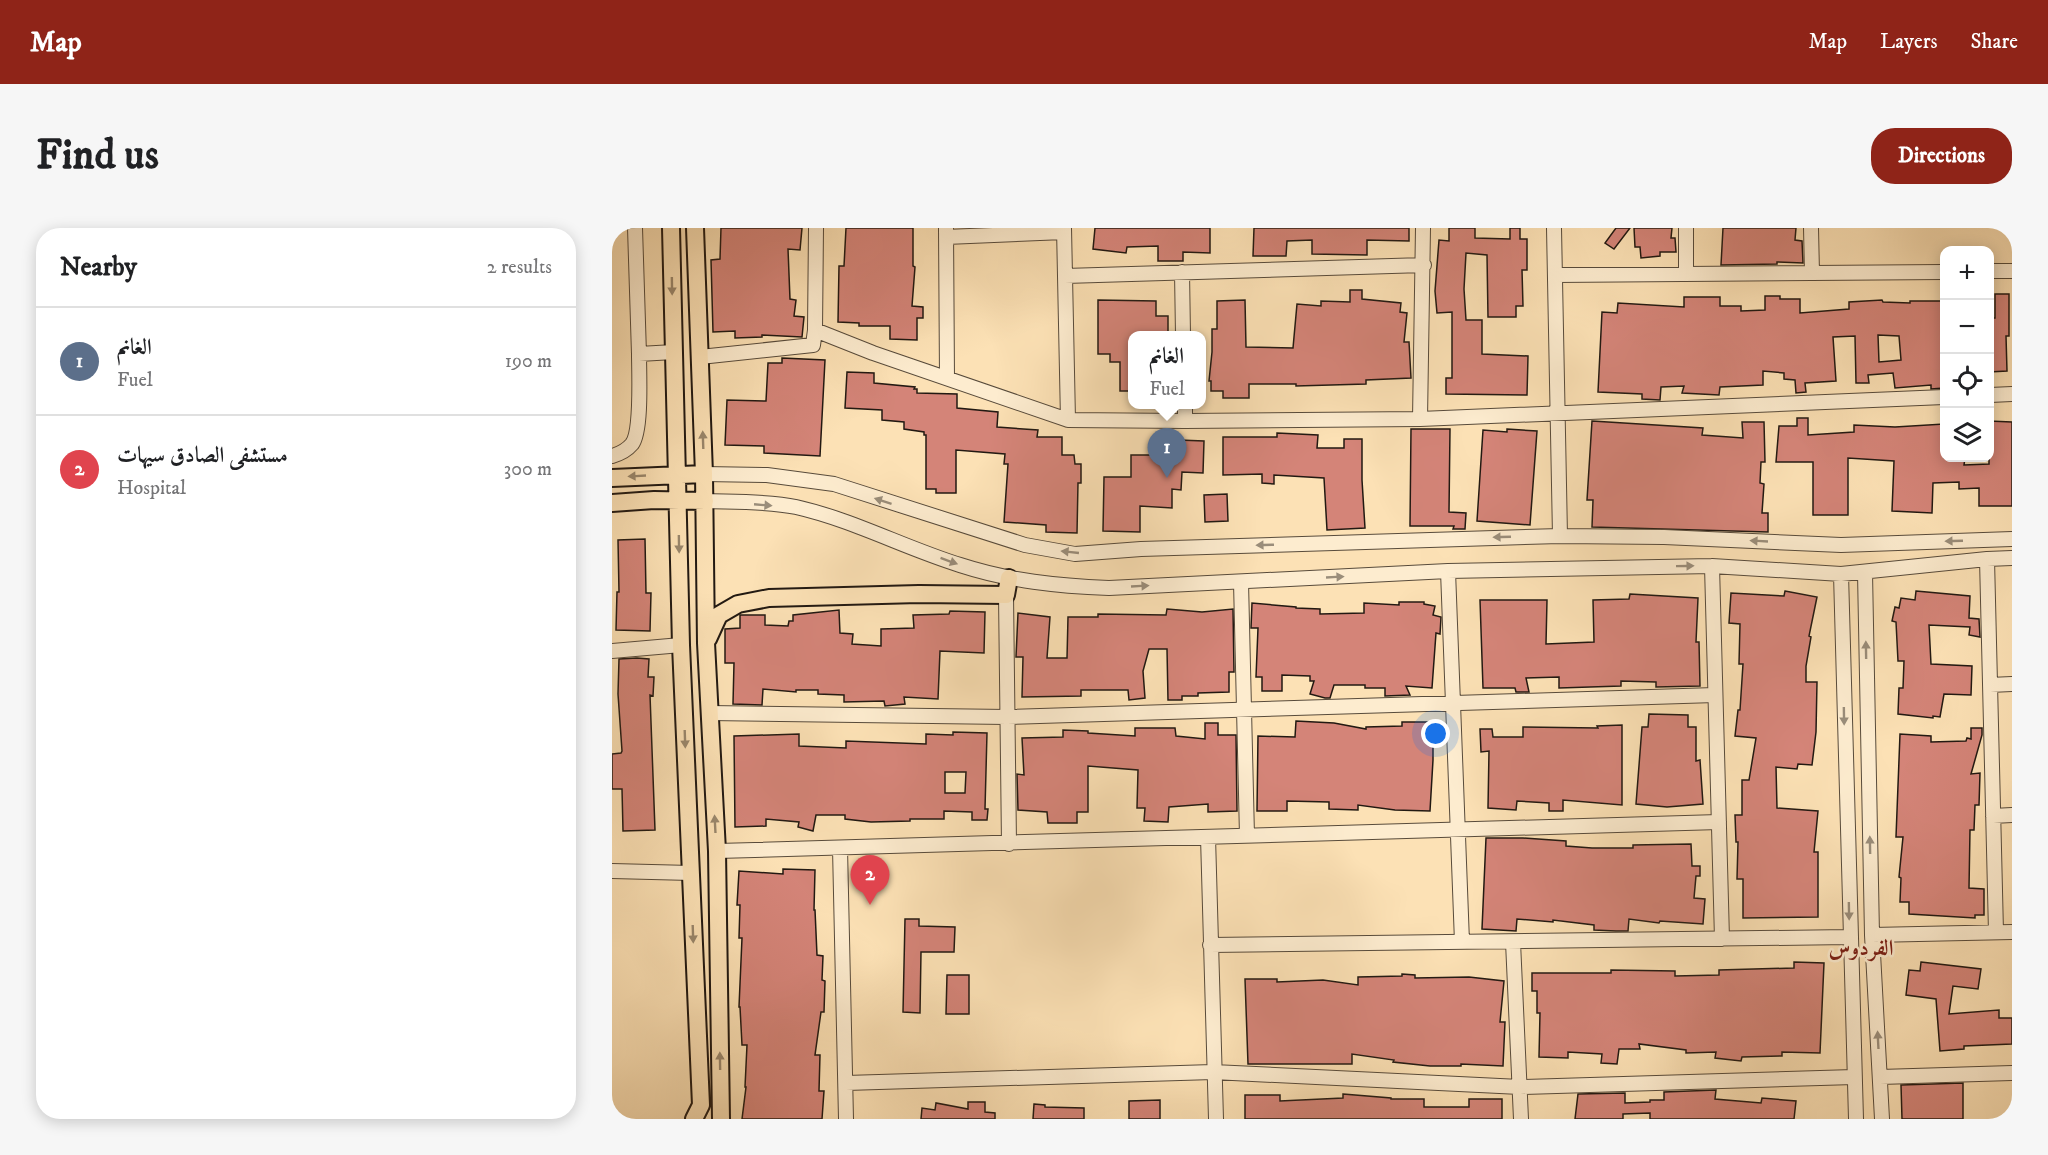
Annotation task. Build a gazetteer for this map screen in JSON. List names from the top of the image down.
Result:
{
  "districts": ["الفردوس"],
  "page": {
    "header": "Map",
    "nav": ["Map", "Layers", "Share"],
    "buttons": "Directions",
    "title": "Find us",
    "heading": ["Nearby", "2 results"],
    "map_buttons": ["+", "−"],
    "list": [
      {
        "mark": "1",
        "name": "الغانم",
        "note": "Fuel",
        "value": "190 m"
      },
      {
        "mark": "2",
        "name": "مستشفى الصادق سيهات",
        "note": "Hospital",
        "value": "300 m"
      }
    ],
    "popup": ["الغانم", "Fuel"],
    "pins": ["1", "2"]
  }
}
